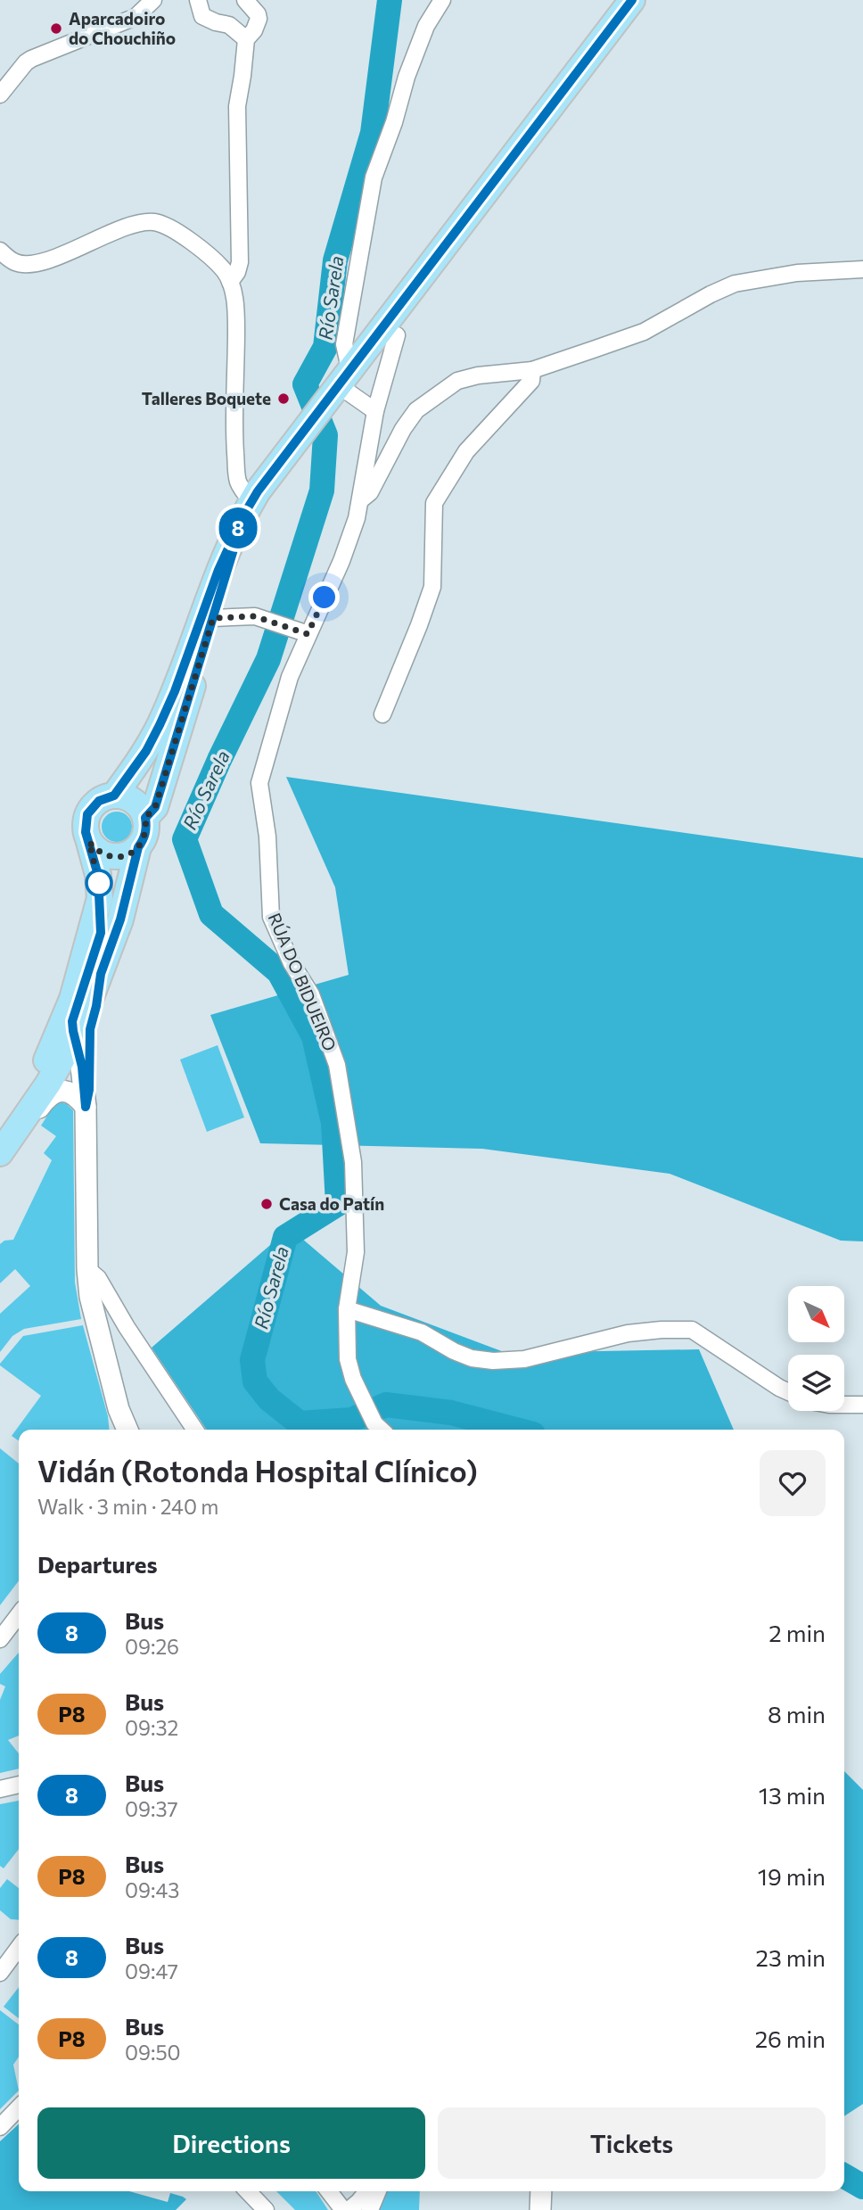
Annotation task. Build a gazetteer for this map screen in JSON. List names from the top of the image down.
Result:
{
  "streets": {
    "street": ["RÚA DO BIDUEIRO"]
  },
  "water": ["Río Sarela"],
  "places": ["Aparcadoiro do Chouchiño", "Talleres Boquete", "Casa do Patín"],
  "lines": ["bus line 8"],
  "north": "bottom right",
  "page": {
    "on_map": "8",
    "heading": [
      ["Vidán (Rotonda Hospital Clínico)", "Walk · 3 min · 240 m"],
      "Departures"
    ],
    "list": [
      {
        "mark": "8",
        "name": "Bus",
        "note": "09:26",
        "value": "2 min"
      },
      {
        "mark": "P8",
        "name": "Bus",
        "note": "09:32",
        "value": "8 min"
      },
      {
        "mark": "8",
        "name": "Bus",
        "note": "09:37",
        "value": "13 min"
      },
      {
        "mark": "P8",
        "name": "Bus",
        "note": "09:43",
        "value": "19 min"
      },
      {
        "mark": "8",
        "name": "Bus",
        "note": "09:47",
        "value": "23 min"
      },
      {
        "mark": "P8",
        "name": "Bus",
        "note": "09:50",
        "value": "26 min"
      }
    ],
    "buttons": ["Directions", "Tickets"]
  }
}
